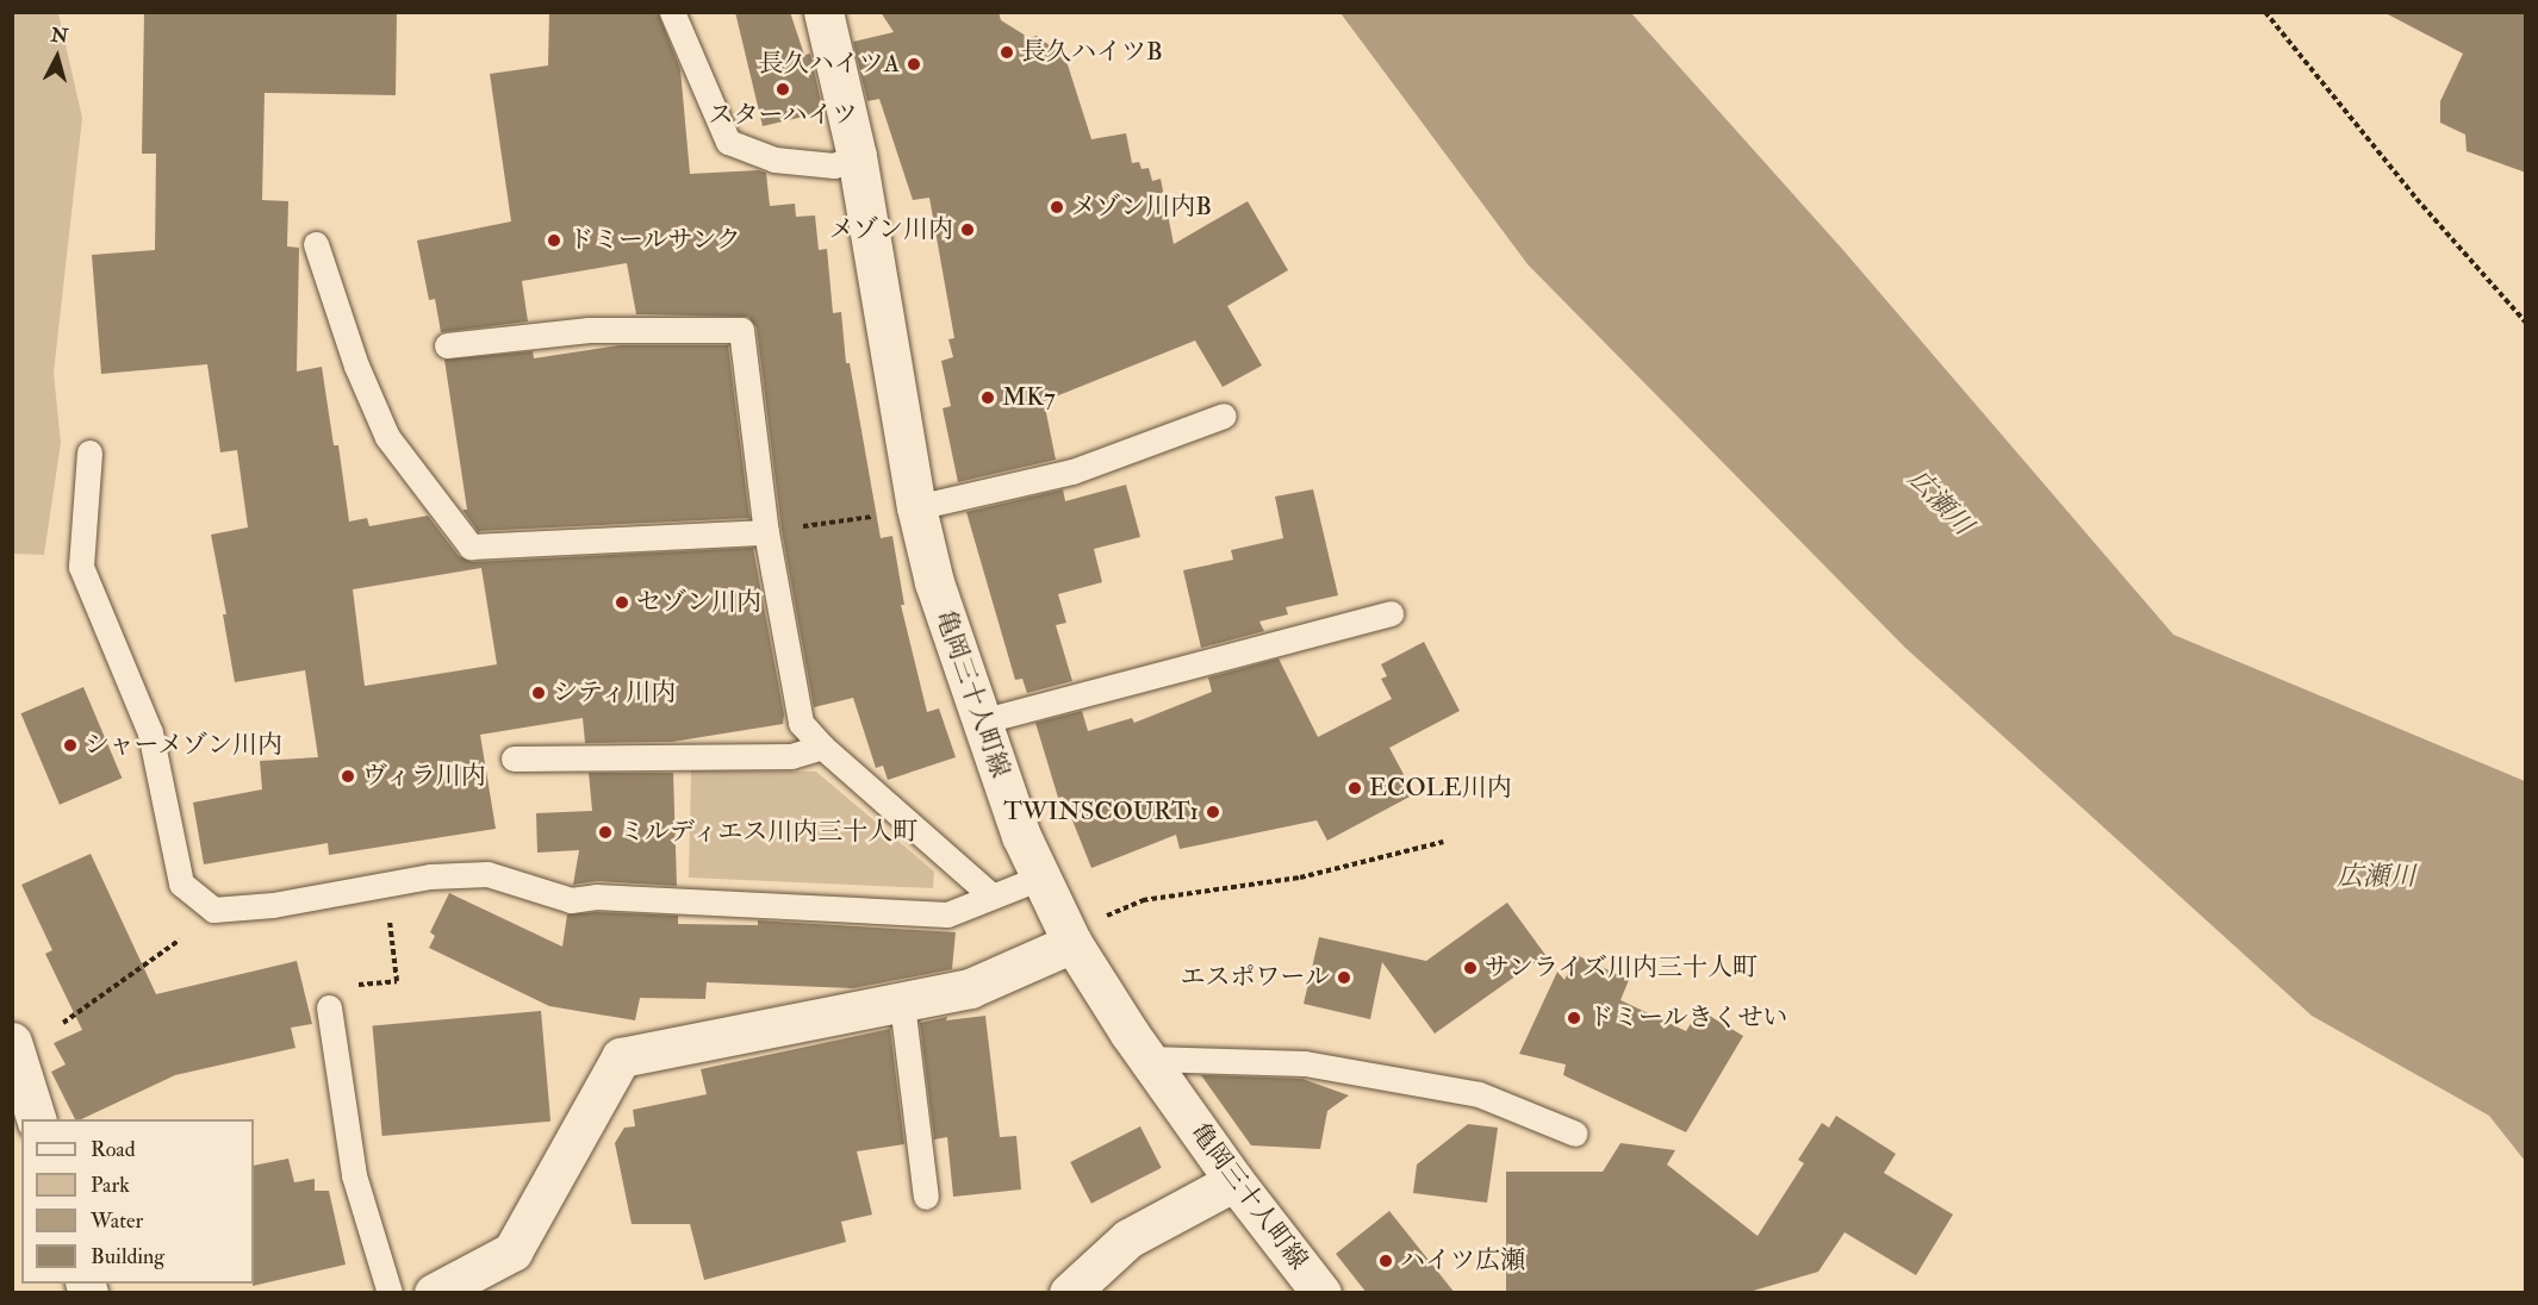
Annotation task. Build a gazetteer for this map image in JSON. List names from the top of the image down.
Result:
{
  "streets": {
    "street": ["亀岡三十人町線"]
  },
  "water": ["広瀬川"],
  "places": [
    "長久ハイツB",
    "長久ハイツA",
    "スターハイツ",
    "メゾン川内B",
    "メゾン川内",
    "ドミールサンク",
    "MK7",
    "セゾン川内",
    "シティ川内",
    "シャーメゾン川内",
    "ヴィラ川内",
    "ECOLE川内",
    "TWINSCOURT1",
    "ミルディエス川内三十人町",
    "サンライズ川内三十人町",
    "エスポワール",
    "ドミールきくせい",
    "ハイツ広瀬"
  ],
  "legend": [
    "Road",
    "Park",
    "Water",
    "Building"
  ],
  "north": "top"
}
